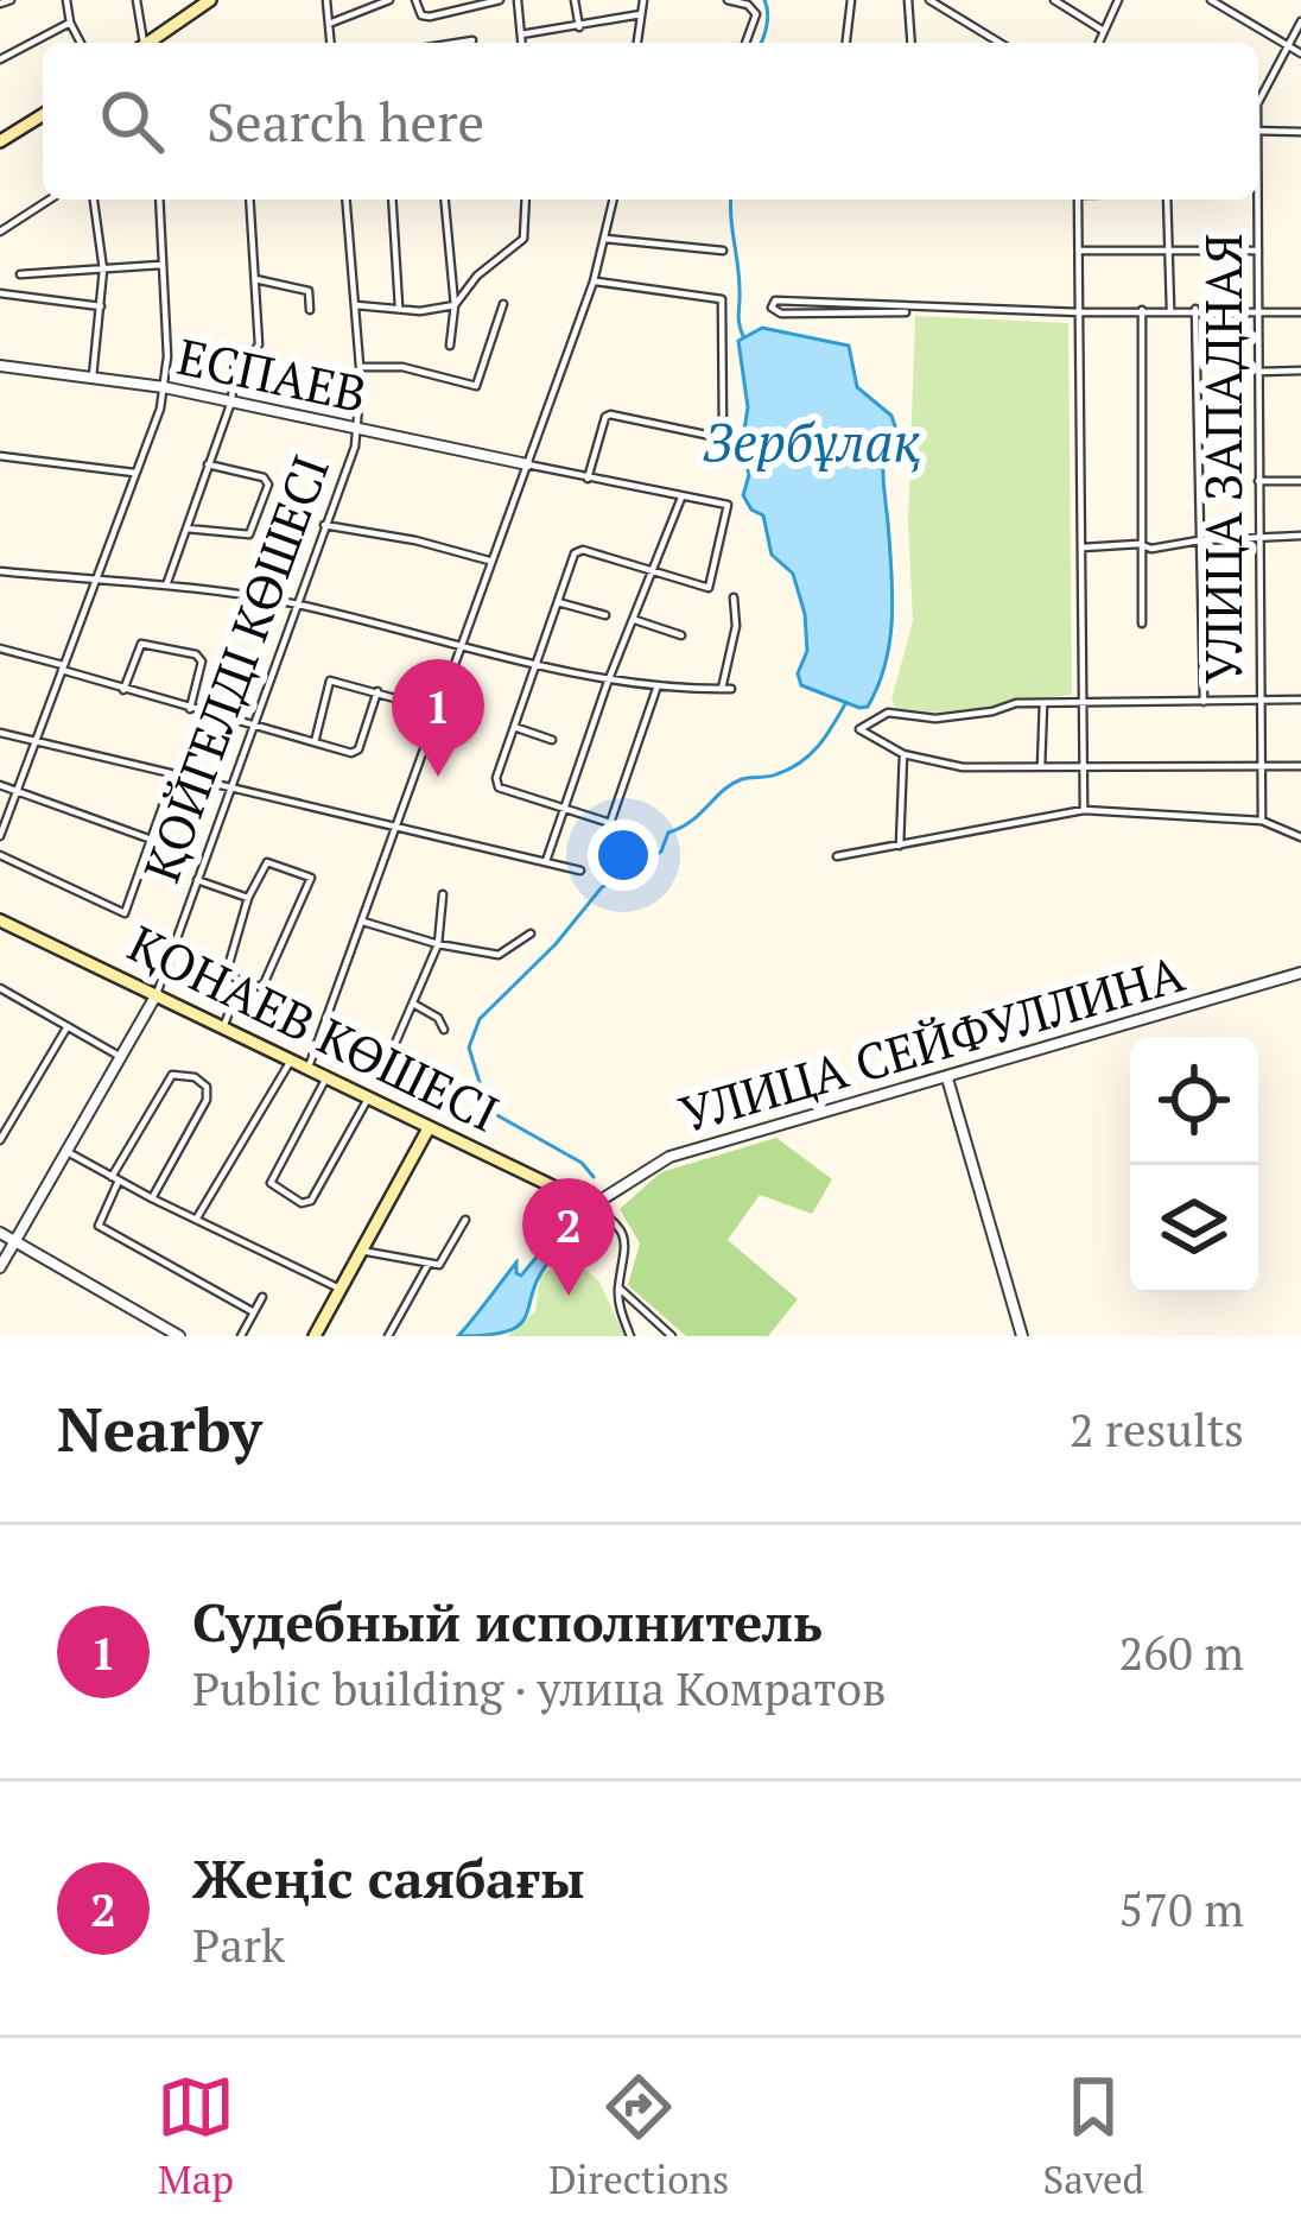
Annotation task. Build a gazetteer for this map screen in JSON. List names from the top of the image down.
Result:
{
  "streets": {
    "main road": ["ҚОНАЕВ КӨШЕСІ"],
    "street": [
      "ЕСПАЕВ",
      "УЛИЦА ЗАПАДНАЯ",
      "ҚОЙГЕЛДІ КӨШЕСІ",
      "УЛИЦА СЕЙФУЛЛИНА"
    ]
  },
  "crossings": [
    ["ЕСПАЕВ", "ҚОЙГЕЛДІ КӨШЕСІ"],
    ["ҚОЙГЕЛДІ КӨШЕСІ", "ҚОНАЕВ КӨШЕСІ"],
    ["ҚОНАЕВ КӨШЕСІ", "УЛИЦА СЕЙФУЛЛИНА"]
  ],
  "water": ["Зербұлақ"],
  "page": {
    "search": "Search here",
    "pins": ["1", "2"],
    "heading": ["Nearby", "2 results"],
    "list": [
      {
        "mark": "1",
        "name": "Судебный исполнитель",
        "note": "Public building · улица Комратов",
        "value": "260 m"
      },
      {
        "mark": "2",
        "name": "Жеңіс саябағы",
        "note": "Park",
        "value": "570 m"
      }
    ],
    "nav": ["Map", "Directions", "Saved"]
  }
}
